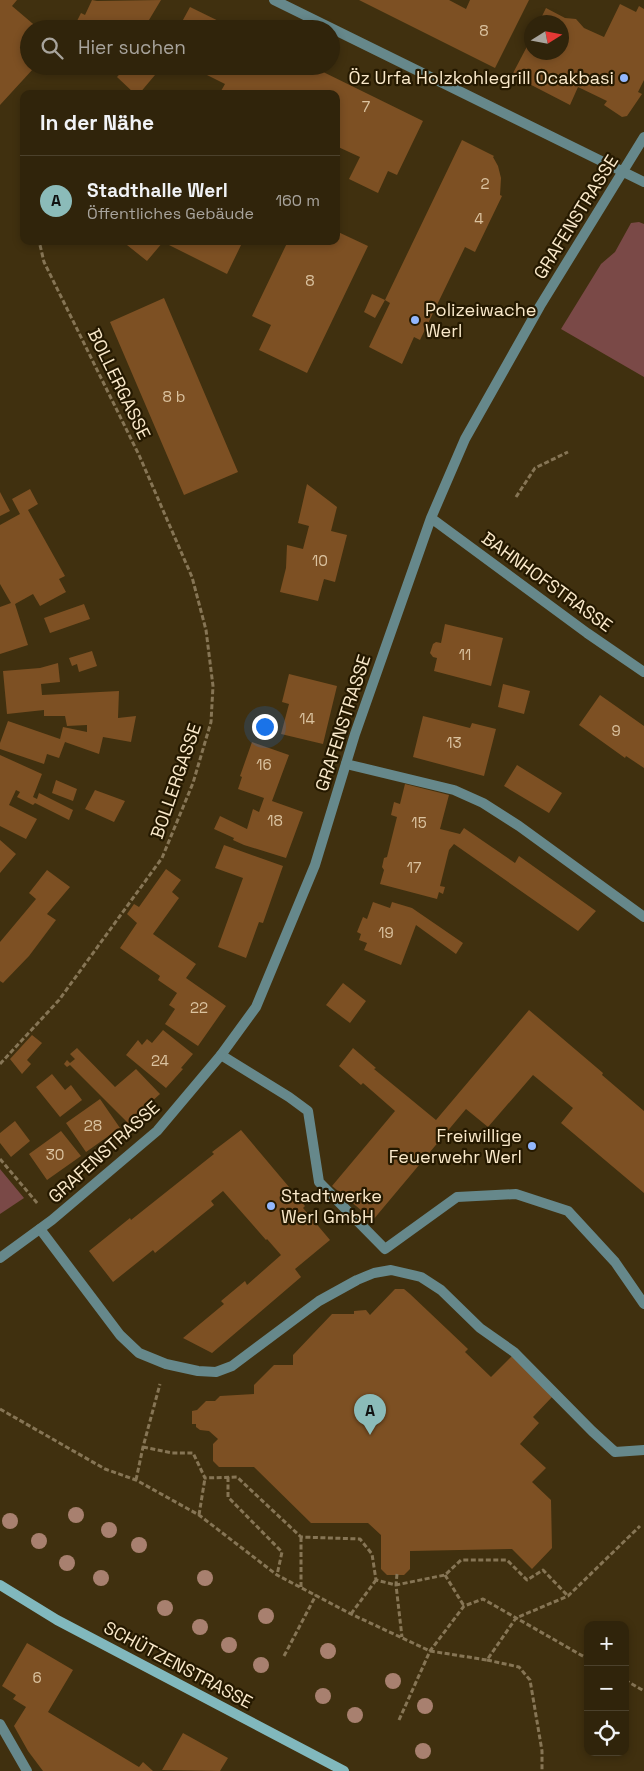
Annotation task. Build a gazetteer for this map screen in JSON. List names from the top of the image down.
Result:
{
  "streets": {
    "main road": ["SCHÜTZENSTRASSE"],
    "street": ["GRAFENSTRASSE", "BAHNHOFSTRASSE"],
    "path": ["BOLLERGASSE"]
  },
  "crossings": [
    ["GRAFENSTRASSE", "BAHNHOFSTRASSE"]
  ],
  "places": [
    "Öz Urfa Holzkohlegrill Ocakbasi",
    "Polizeiwache Werl",
    "Freiwillige Feuerwehr Werl",
    "Stadtwerke Werl GmbH"
  ],
  "house_numbers": [
    "8",
    "7",
    "2",
    "4",
    "8",
    "8 b",
    "10",
    "11",
    "14",
    "9",
    "13",
    "16",
    "18",
    "15",
    "17",
    "19",
    "22",
    "24",
    "28",
    "30",
    "6"
  ],
  "north": "right",
  "page": {
    "search": "Hier suchen",
    "heading": "In der Nähe",
    "list": [
      {
        "mark": "A",
        "name": "Stadthalle Werl",
        "note": "Öffentliches Gebäude",
        "value": "160 m"
      }
    ],
    "pins": "A",
    "map_buttons": ["+", "−"]
  }
}
